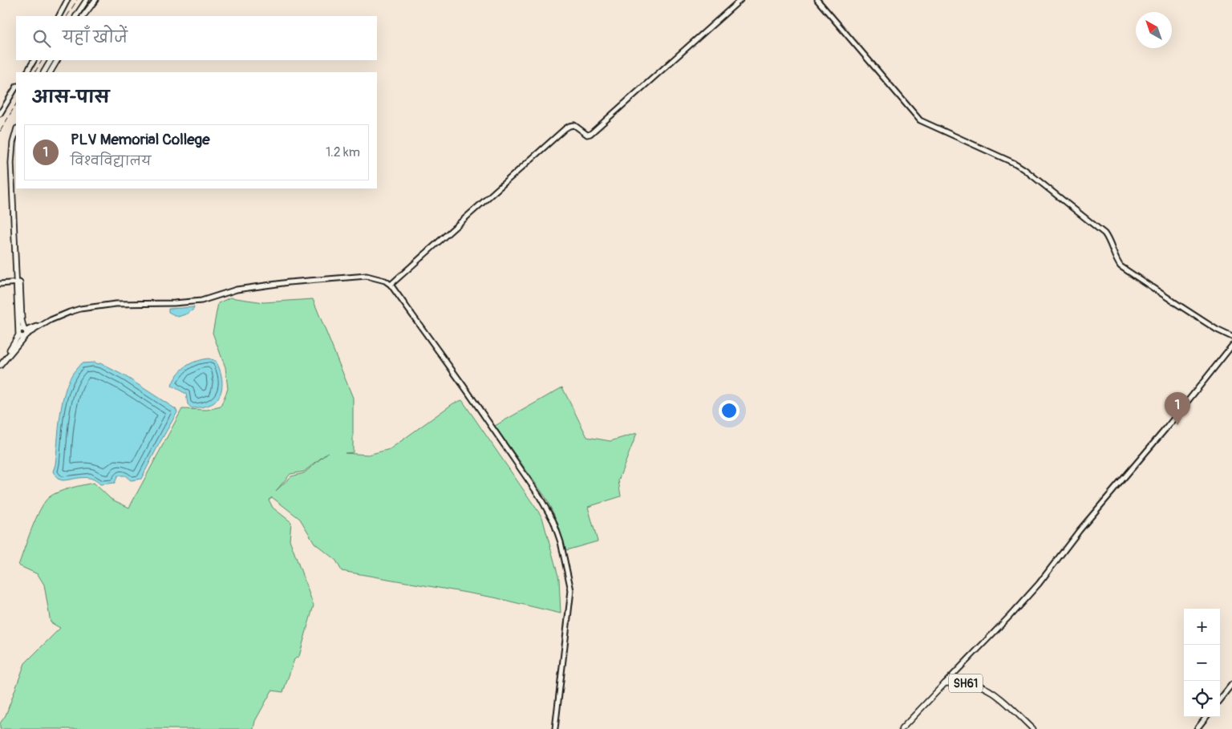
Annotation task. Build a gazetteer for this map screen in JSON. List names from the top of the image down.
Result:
{
  "streets": {
    "main road": ["SH61"]
  },
  "north": "top left",
  "page": {
    "search": "यहाँ खोजें",
    "heading": "आस-पास",
    "list": [
      {
        "mark": "1",
        "name": "PLV Memorial College",
        "note": "विश्वविद्यालय",
        "value": "1.2 km"
      }
    ],
    "pins": "1",
    "map_buttons": ["+", "−"]
  }
}
